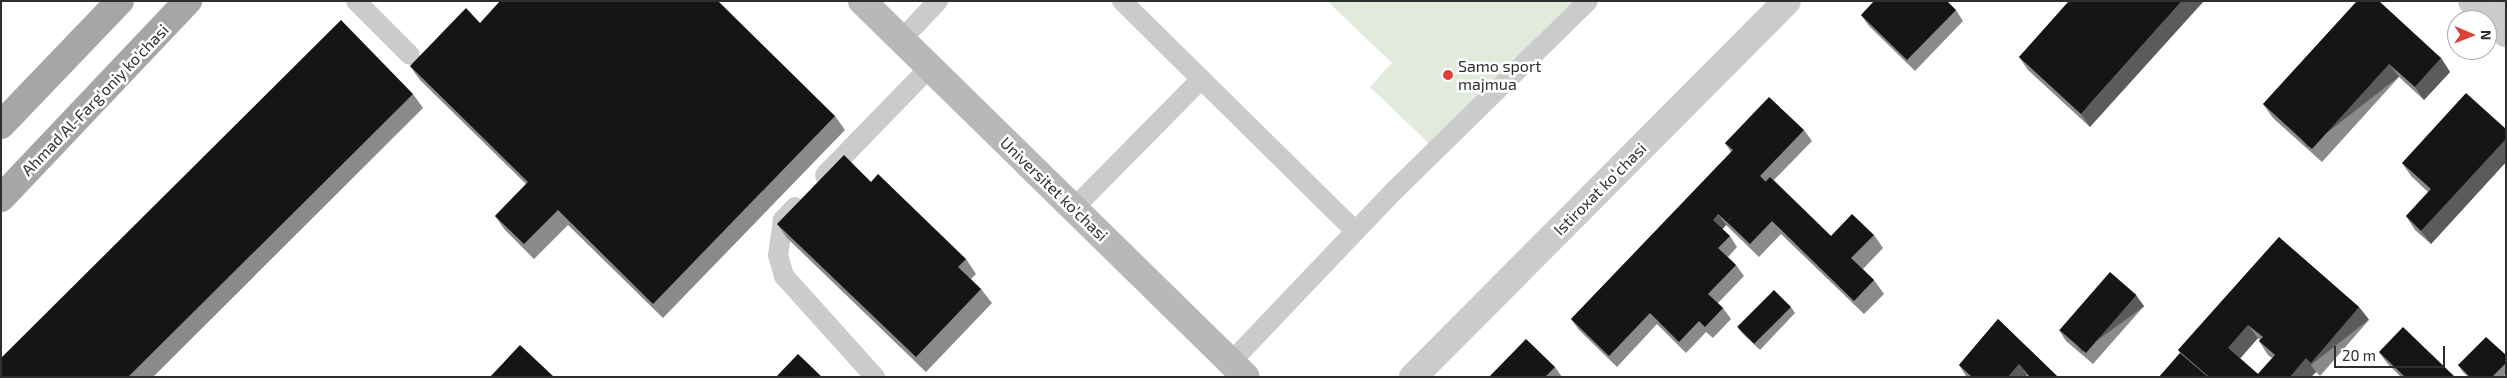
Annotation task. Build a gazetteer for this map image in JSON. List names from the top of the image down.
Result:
{
  "streets": {
    "main road": ["Ahmad Al-Farg'oniy ko'chasi", "Universitet ko'chasi"],
    "street": ["Istiroxat koʻchasi"]
  },
  "places": ["Samo sport majmua"],
  "scale_bar": "20 m",
  "north": "right"
}
